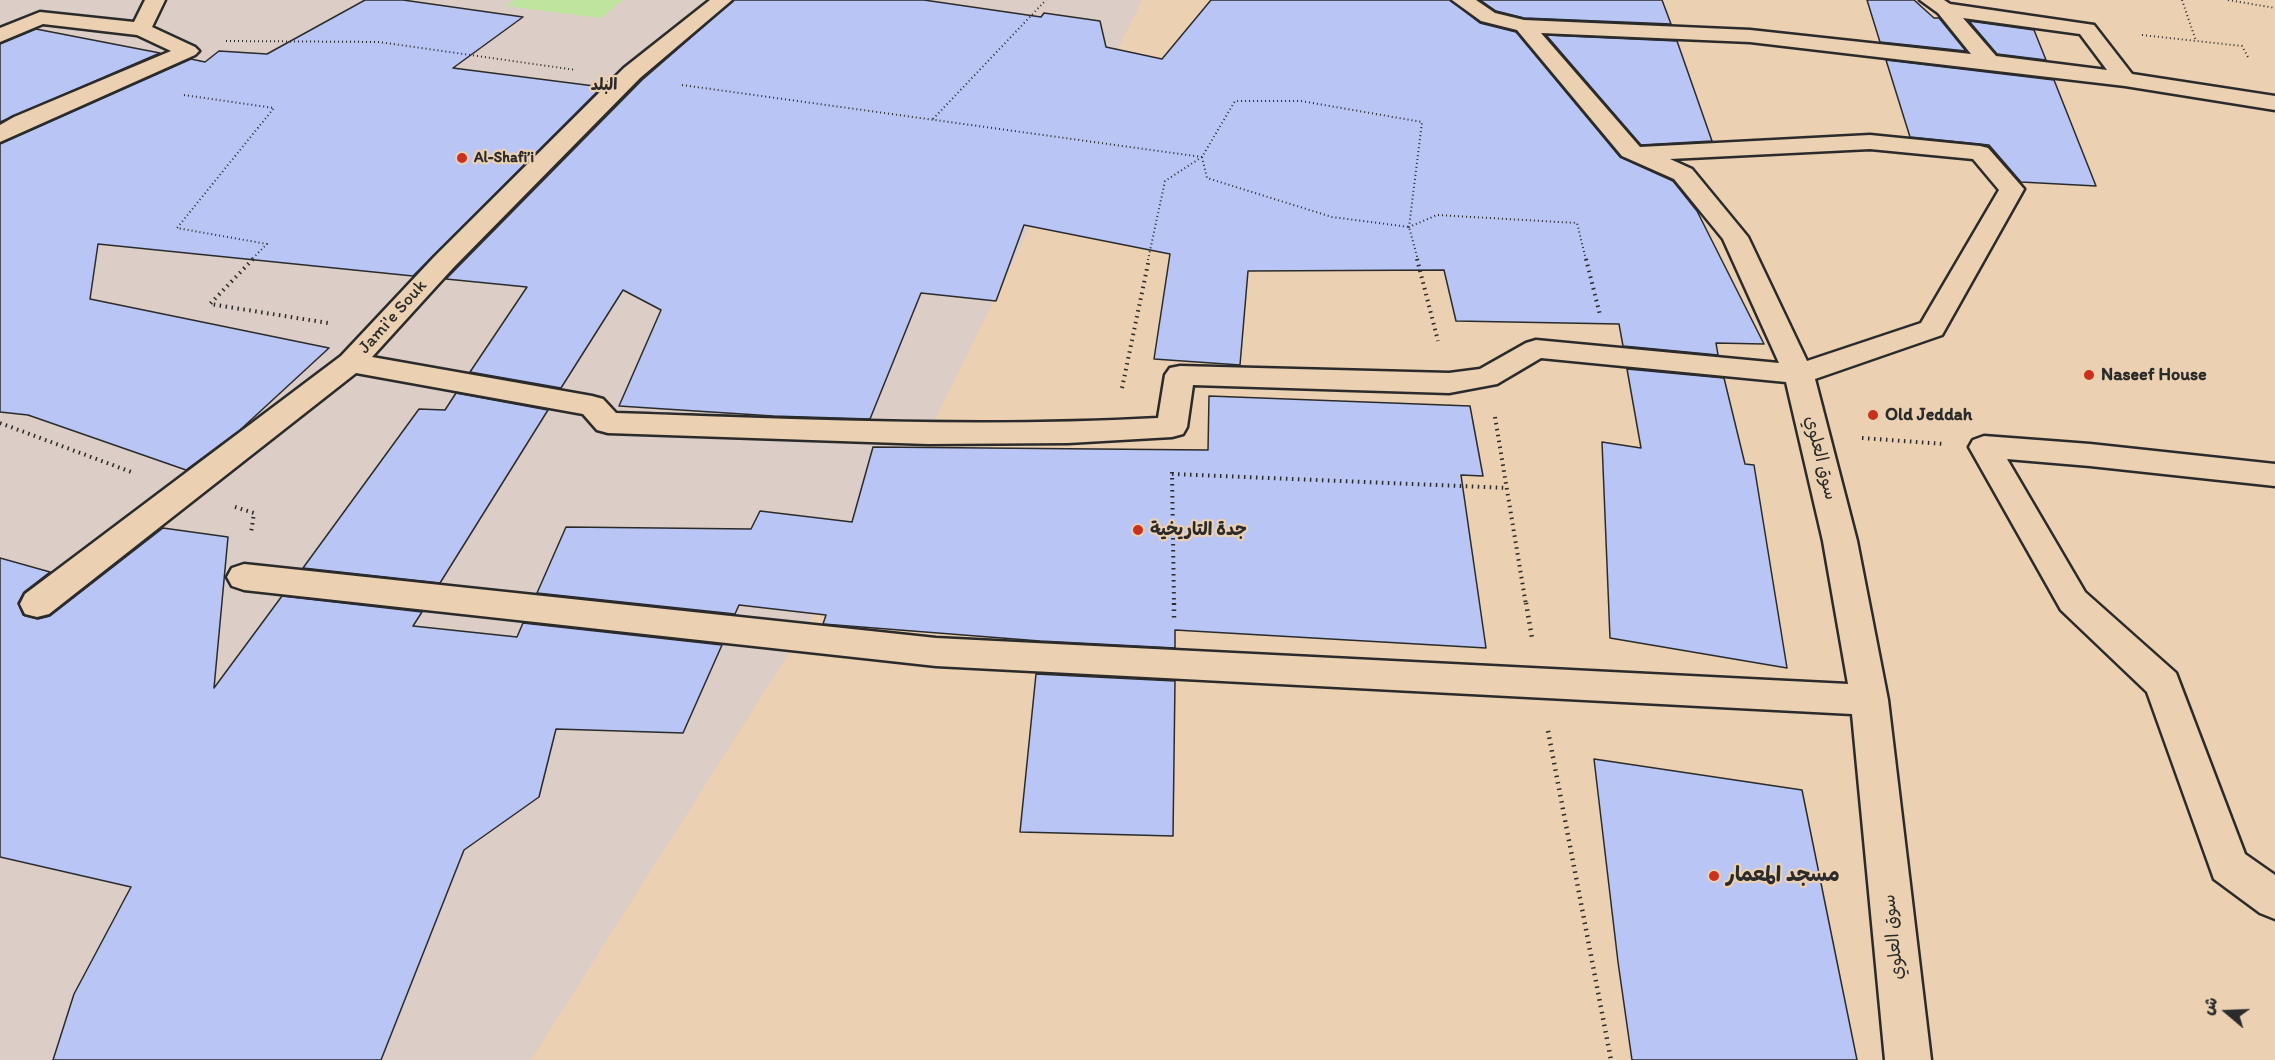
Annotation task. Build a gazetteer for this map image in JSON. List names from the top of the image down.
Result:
{
  "streets": {
    "street": ["Jami'e Souk", "سوق العلوي"]
  },
  "districts": ["البلد"],
  "places": [
    "Al-Shafi’i",
    "Naseef House",
    "Old Jeddah",
    "جدة التاريخية",
    "مسجد المعمار"
  ],
  "north": "left"
}
